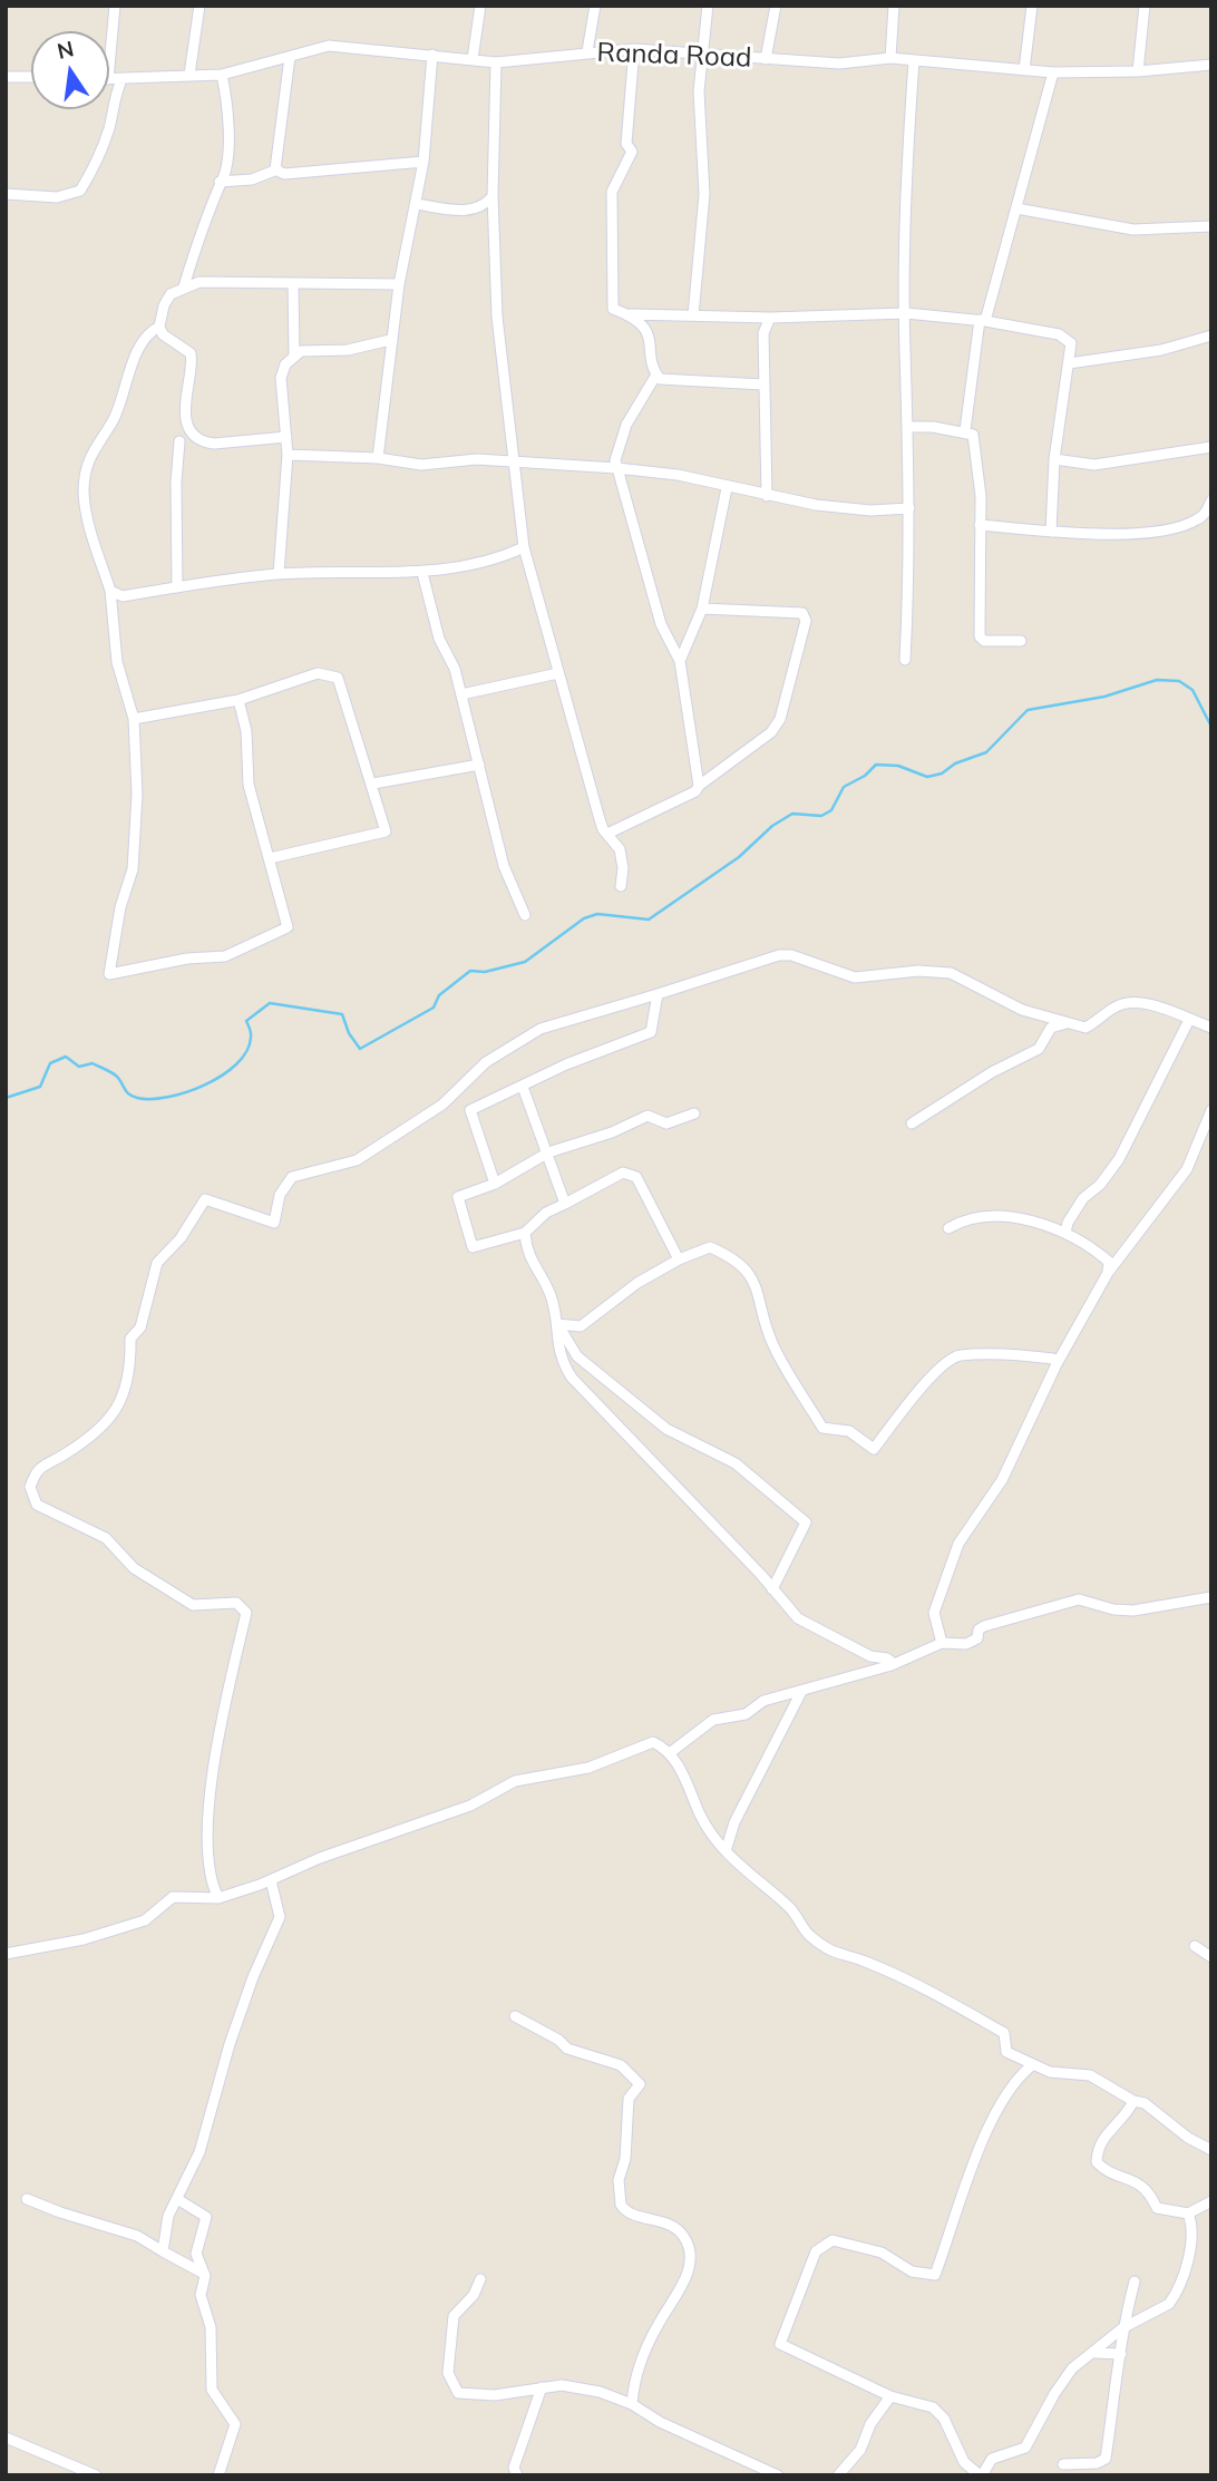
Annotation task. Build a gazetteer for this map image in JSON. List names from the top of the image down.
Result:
{
  "streets": {
    "street": ["Randa Road"]
  },
  "north": "top"
}
